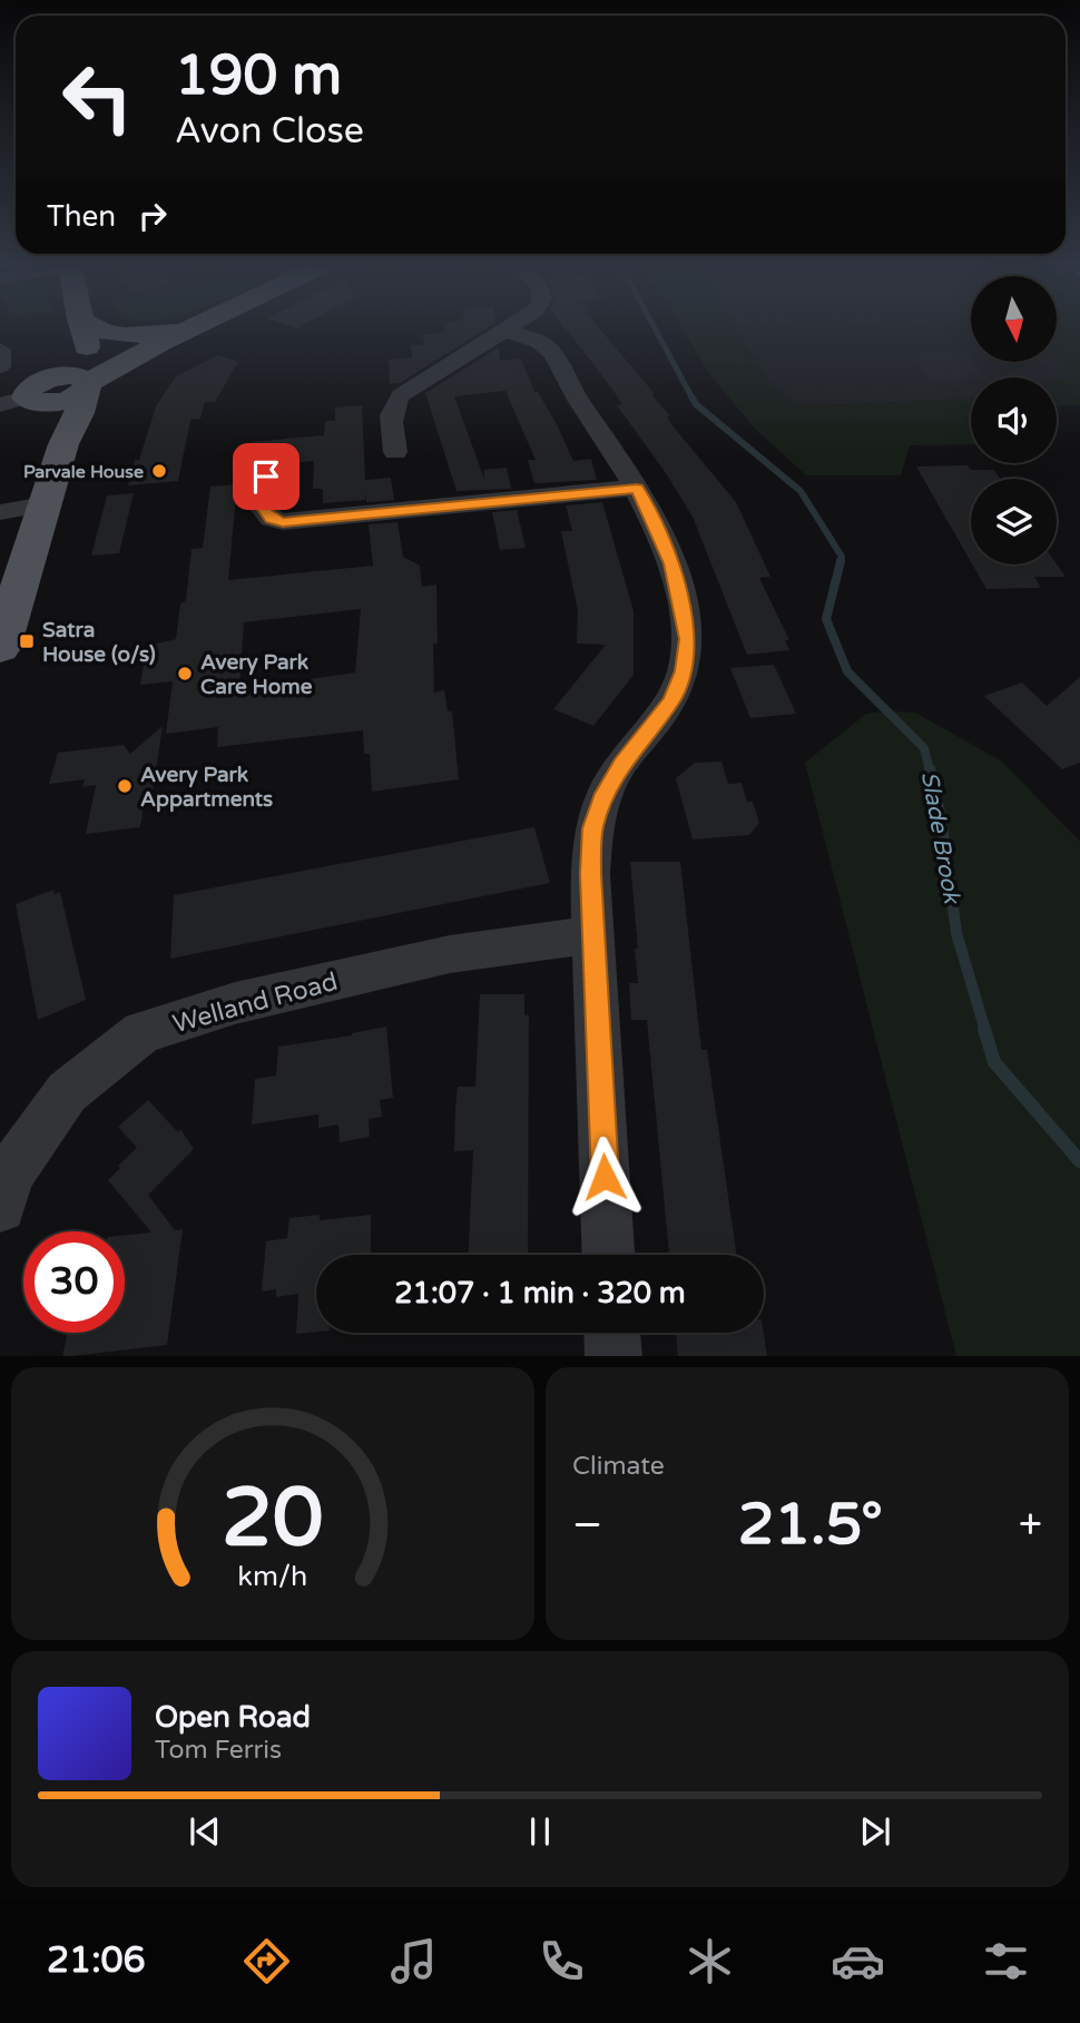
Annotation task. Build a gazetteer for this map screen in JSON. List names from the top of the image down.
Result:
{
  "streets": {
    "street": ["Welland Road"]
  },
  "water": ["Slade Brook"],
  "places": {
    "other": ["Parvale House", "Avery Park Care Home", "Avery Park Appartments"],
    "transit": ["Satra House (o/s)"]
  },
  "north": "bottom",
  "page": {
    "turn": ["190 m", "Avon Close"],
    "then": "Then",
    "limit": "30",
    "trip": "21:07 · 1 min · 320 m",
    "tile": "Climate",
    "heat": ["−", "21.5°", "+"],
    "song": ["Open Road", "Tom Ferris"],
    "tabs": "21:06",
    "gauge": ["20", "km/h"]
  }
}
